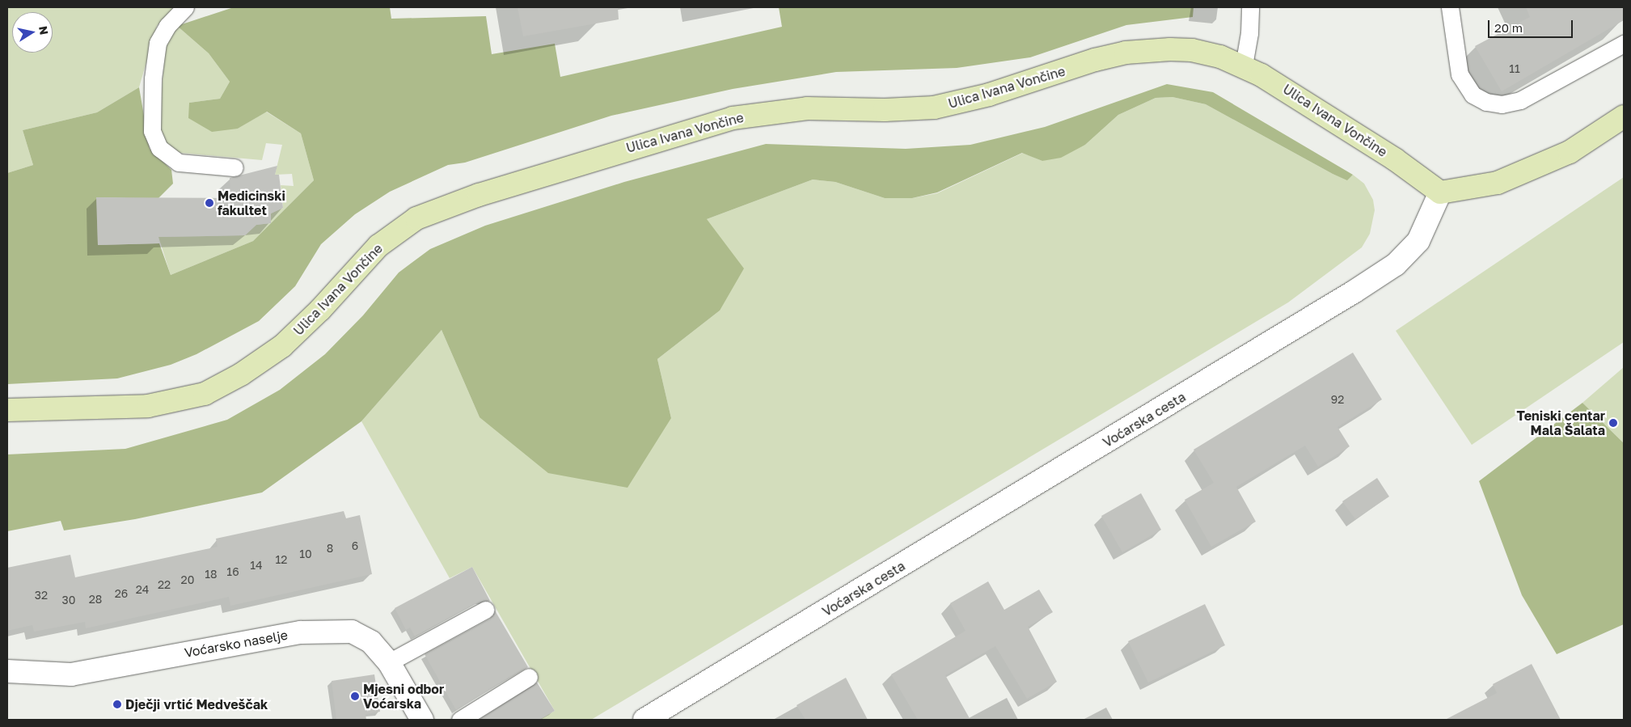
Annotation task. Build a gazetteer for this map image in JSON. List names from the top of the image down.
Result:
{
  "streets": {
    "main road": ["Ulica Ivana Vončine"],
    "street": ["Voćarska cesta", "Voćarsko naselje"]
  },
  "crossings": [
    ["Ulica Ivana Vončine", "Voćarska cesta"]
  ],
  "places": [
    "Medicinski fakultet",
    "Teniski centar Mala Šalata",
    "Mjesni odbor Voćarska",
    "Dječji vrtić Medveščak"
  ],
  "house_numbers": [
    "11",
    "92",
    "6",
    "8",
    "10",
    "12",
    "14",
    "16",
    "18",
    "20",
    "22",
    "24",
    "26",
    "32",
    "28",
    "30"
  ],
  "scale_bar": "20 m",
  "north": "right"
}
